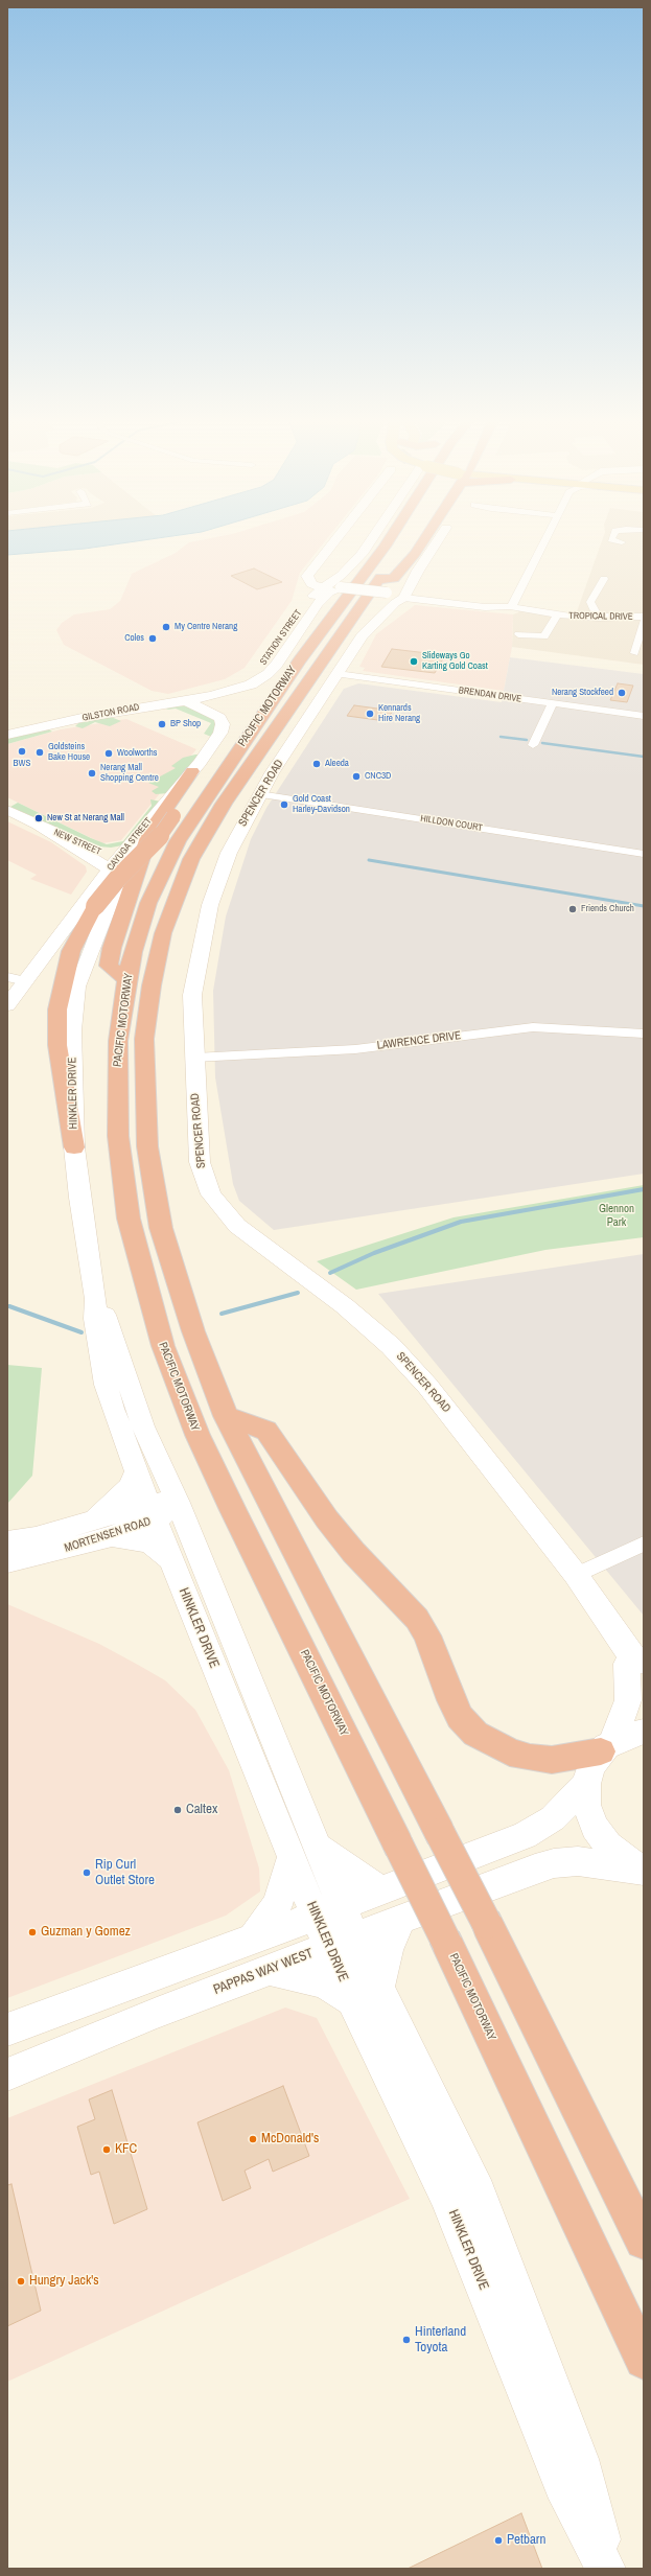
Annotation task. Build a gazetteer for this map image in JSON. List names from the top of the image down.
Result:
{
  "streets": {
    "highway": ["PACIFIC MOTORWAY"],
    "street": [
      "TROPICAL DRIVE",
      "STATION STREET",
      "BRENDAN DRIVE",
      "GILSTON ROAD",
      "SPENCER ROAD",
      "HILLDON COURT",
      "NEW STREET",
      "CAYUGA STREET",
      "LAWRENCE DRIVE",
      "HINKLER DRIVE",
      "MORTENSEN ROAD",
      "PAPPAS WAY WEST"
    ]
  },
  "crossings": [
    ["TROPICAL DRIVE", "SPENCER ROAD"],
    ["STATION STREET", "GILSTON ROAD"],
    ["STATION STREET", "CAYUGA STREET"],
    ["BRENDAN DRIVE", "SPENCER ROAD"],
    ["GILSTON ROAD", "CAYUGA STREET"],
    ["SPENCER ROAD", "HILLDON COURT"],
    ["SPENCER ROAD", "LAWRENCE DRIVE"],
    ["NEW STREET", "CAYUGA STREET"],
    ["NEW STREET", "HINKLER DRIVE"],
    ["CAYUGA STREET", "HINKLER DRIVE"],
    ["HINKLER DRIVE", "MORTENSEN ROAD"],
    ["HINKLER DRIVE", "PAPPAS WAY WEST"]
  ],
  "parks": ["Glennon Park"],
  "places": [
    "My Centre Nerang",
    "Coles",
    "Slideways Go Karting Gold Coast",
    "Nerang Stockfeed",
    "Kennards Hire Nerang",
    "BP Shop",
    "BWS",
    "Goldsteins Bake House",
    "Woolworths",
    "Aleeda",
    "Nerang Mall Shopping Centre",
    "CNC3D",
    "Gold Coast Harley-Davidson",
    "New St at Nerang Mall",
    "Friends Church",
    "Caltex",
    "Rip Curl Outlet Store",
    "Guzman y Gomez",
    "McDonald's",
    "KFC",
    "Hungry Jack's",
    "Hinterland Toyota",
    "Petbarn"
  ]
}
